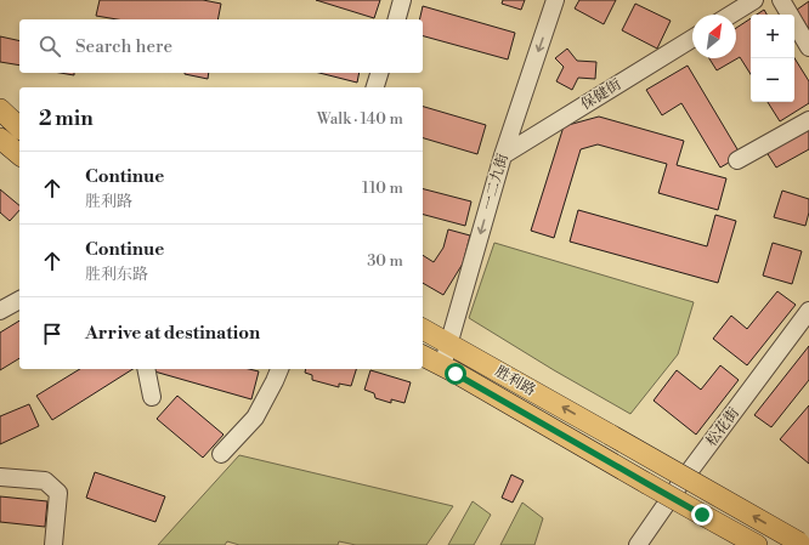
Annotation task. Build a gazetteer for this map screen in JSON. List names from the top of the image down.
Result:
{
  "streets": {
    "main road": ["胜利路"],
    "street": ["保健街", "一二九街", "松花街"]
  },
  "crossings": [
    ["保健街", "一二九街"],
    ["一二九街", "胜利路"]
  ],
  "one_way": ["一二九街"],
  "north": "top right",
  "page": {
    "map_buttons": ["+", "−"],
    "search": "Search here",
    "heading": ["2 min", "Walk · 140 m"],
    "list": [
      ["Continue", "胜利路", "110 m"],
      ["Continue", "胜利东路", "30 m"],
      "Arrive at destination"
    ]
  }
}
